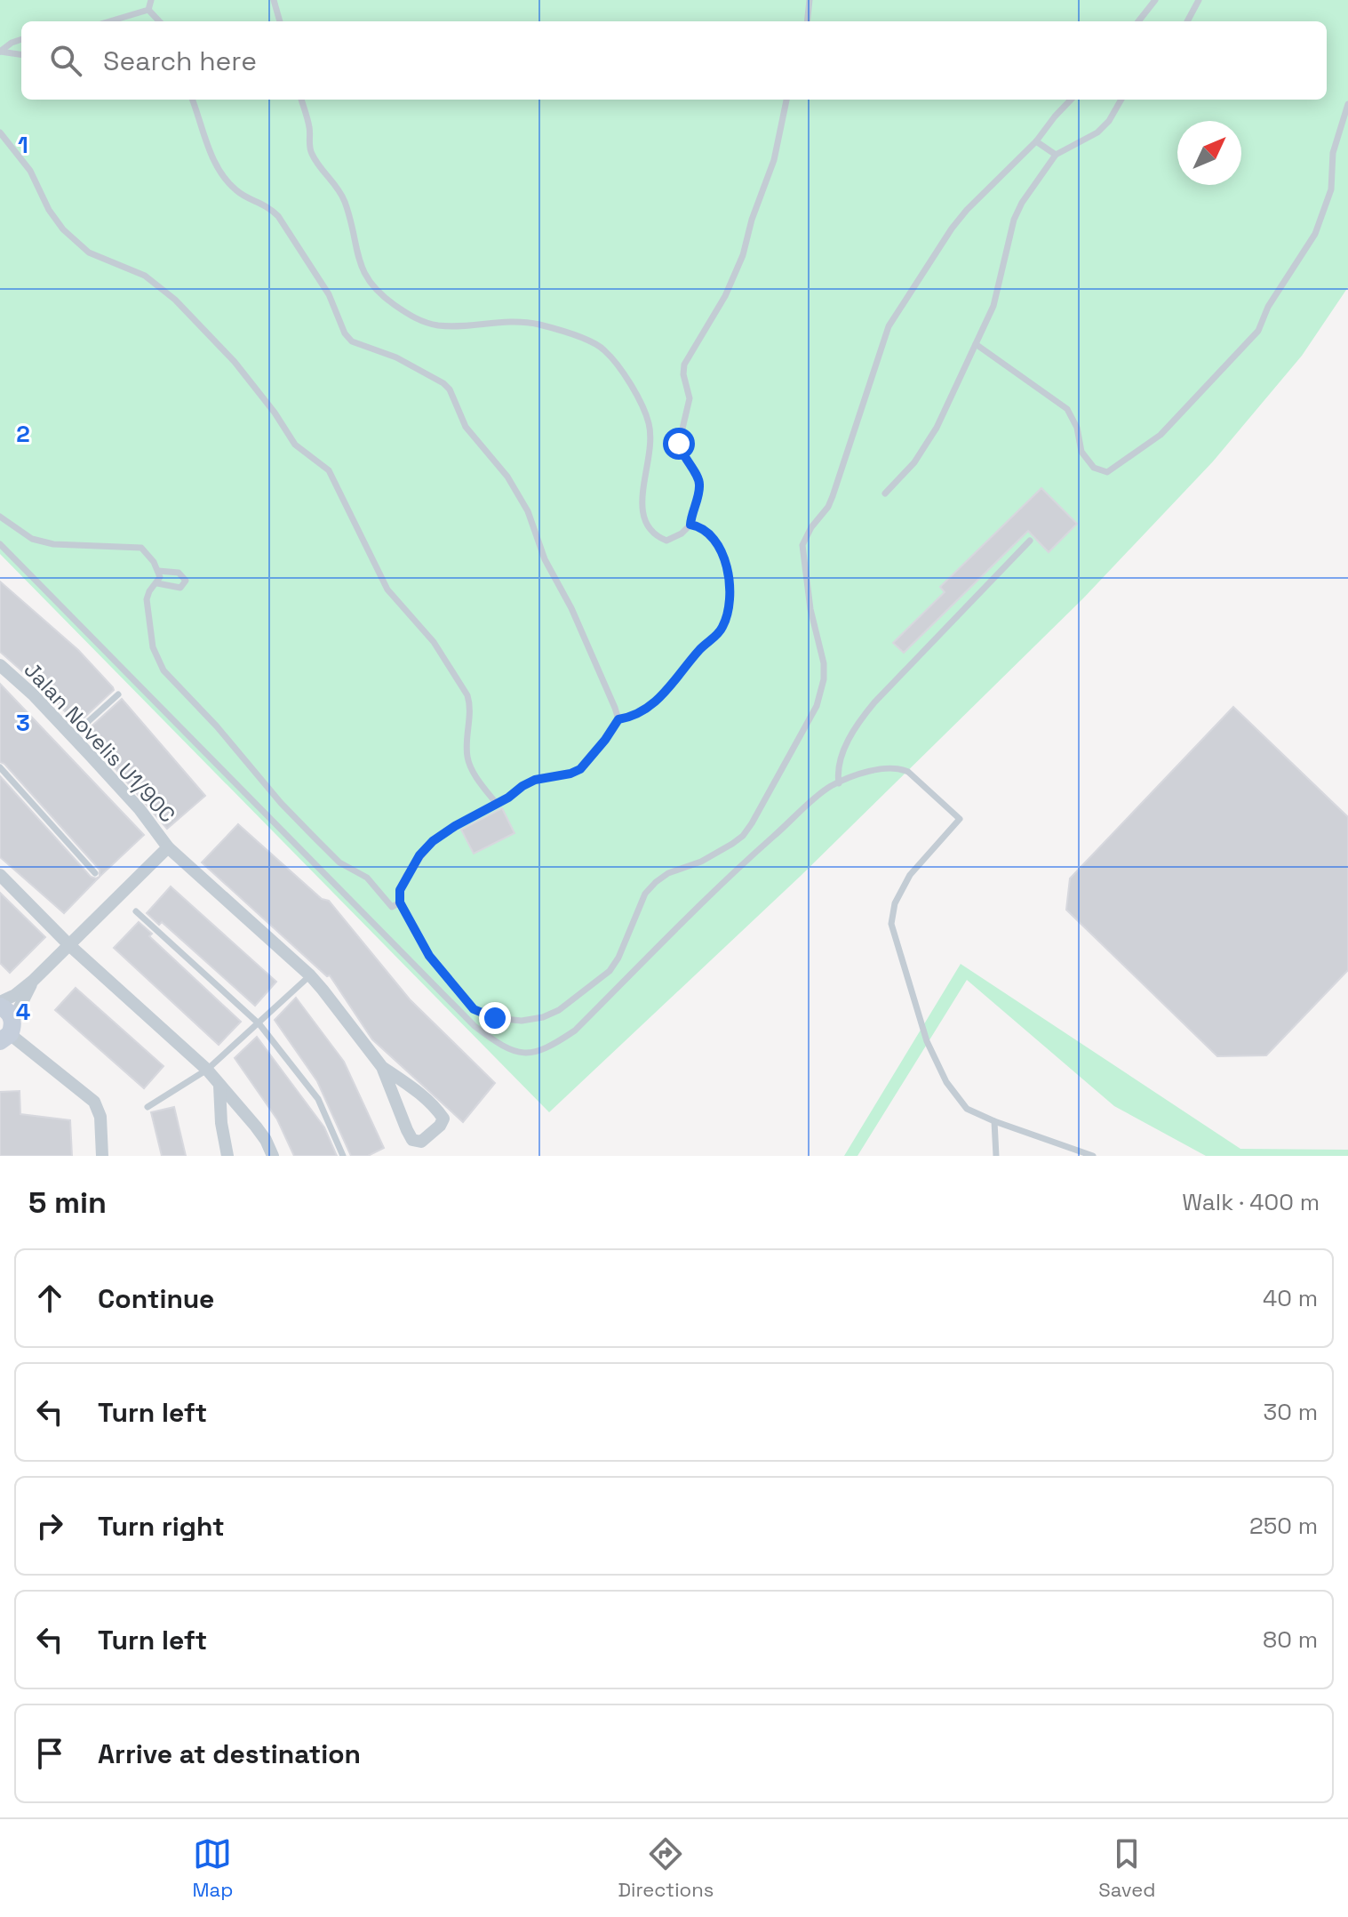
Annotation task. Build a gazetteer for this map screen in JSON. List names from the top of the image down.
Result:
{
  "streets": {
    "street": ["Jalan Novelis U1/90C"]
  },
  "north": "top right",
  "page": {
    "search": "Search here",
    "heading": ["5 min", "Walk · 400 m"],
    "list": [
      ["Continue", "40 m"],
      ["Turn left", "30 m"],
      ["Turn right", "250 m"],
      ["Turn left", "80 m"],
      "Arrive at destination"
    ],
    "nav": ["Map", "Directions", "Saved"]
  },
  "grid": {
    "rows": [
      "1",
      "2",
      "3",
      "4"
    ]
  }
}
